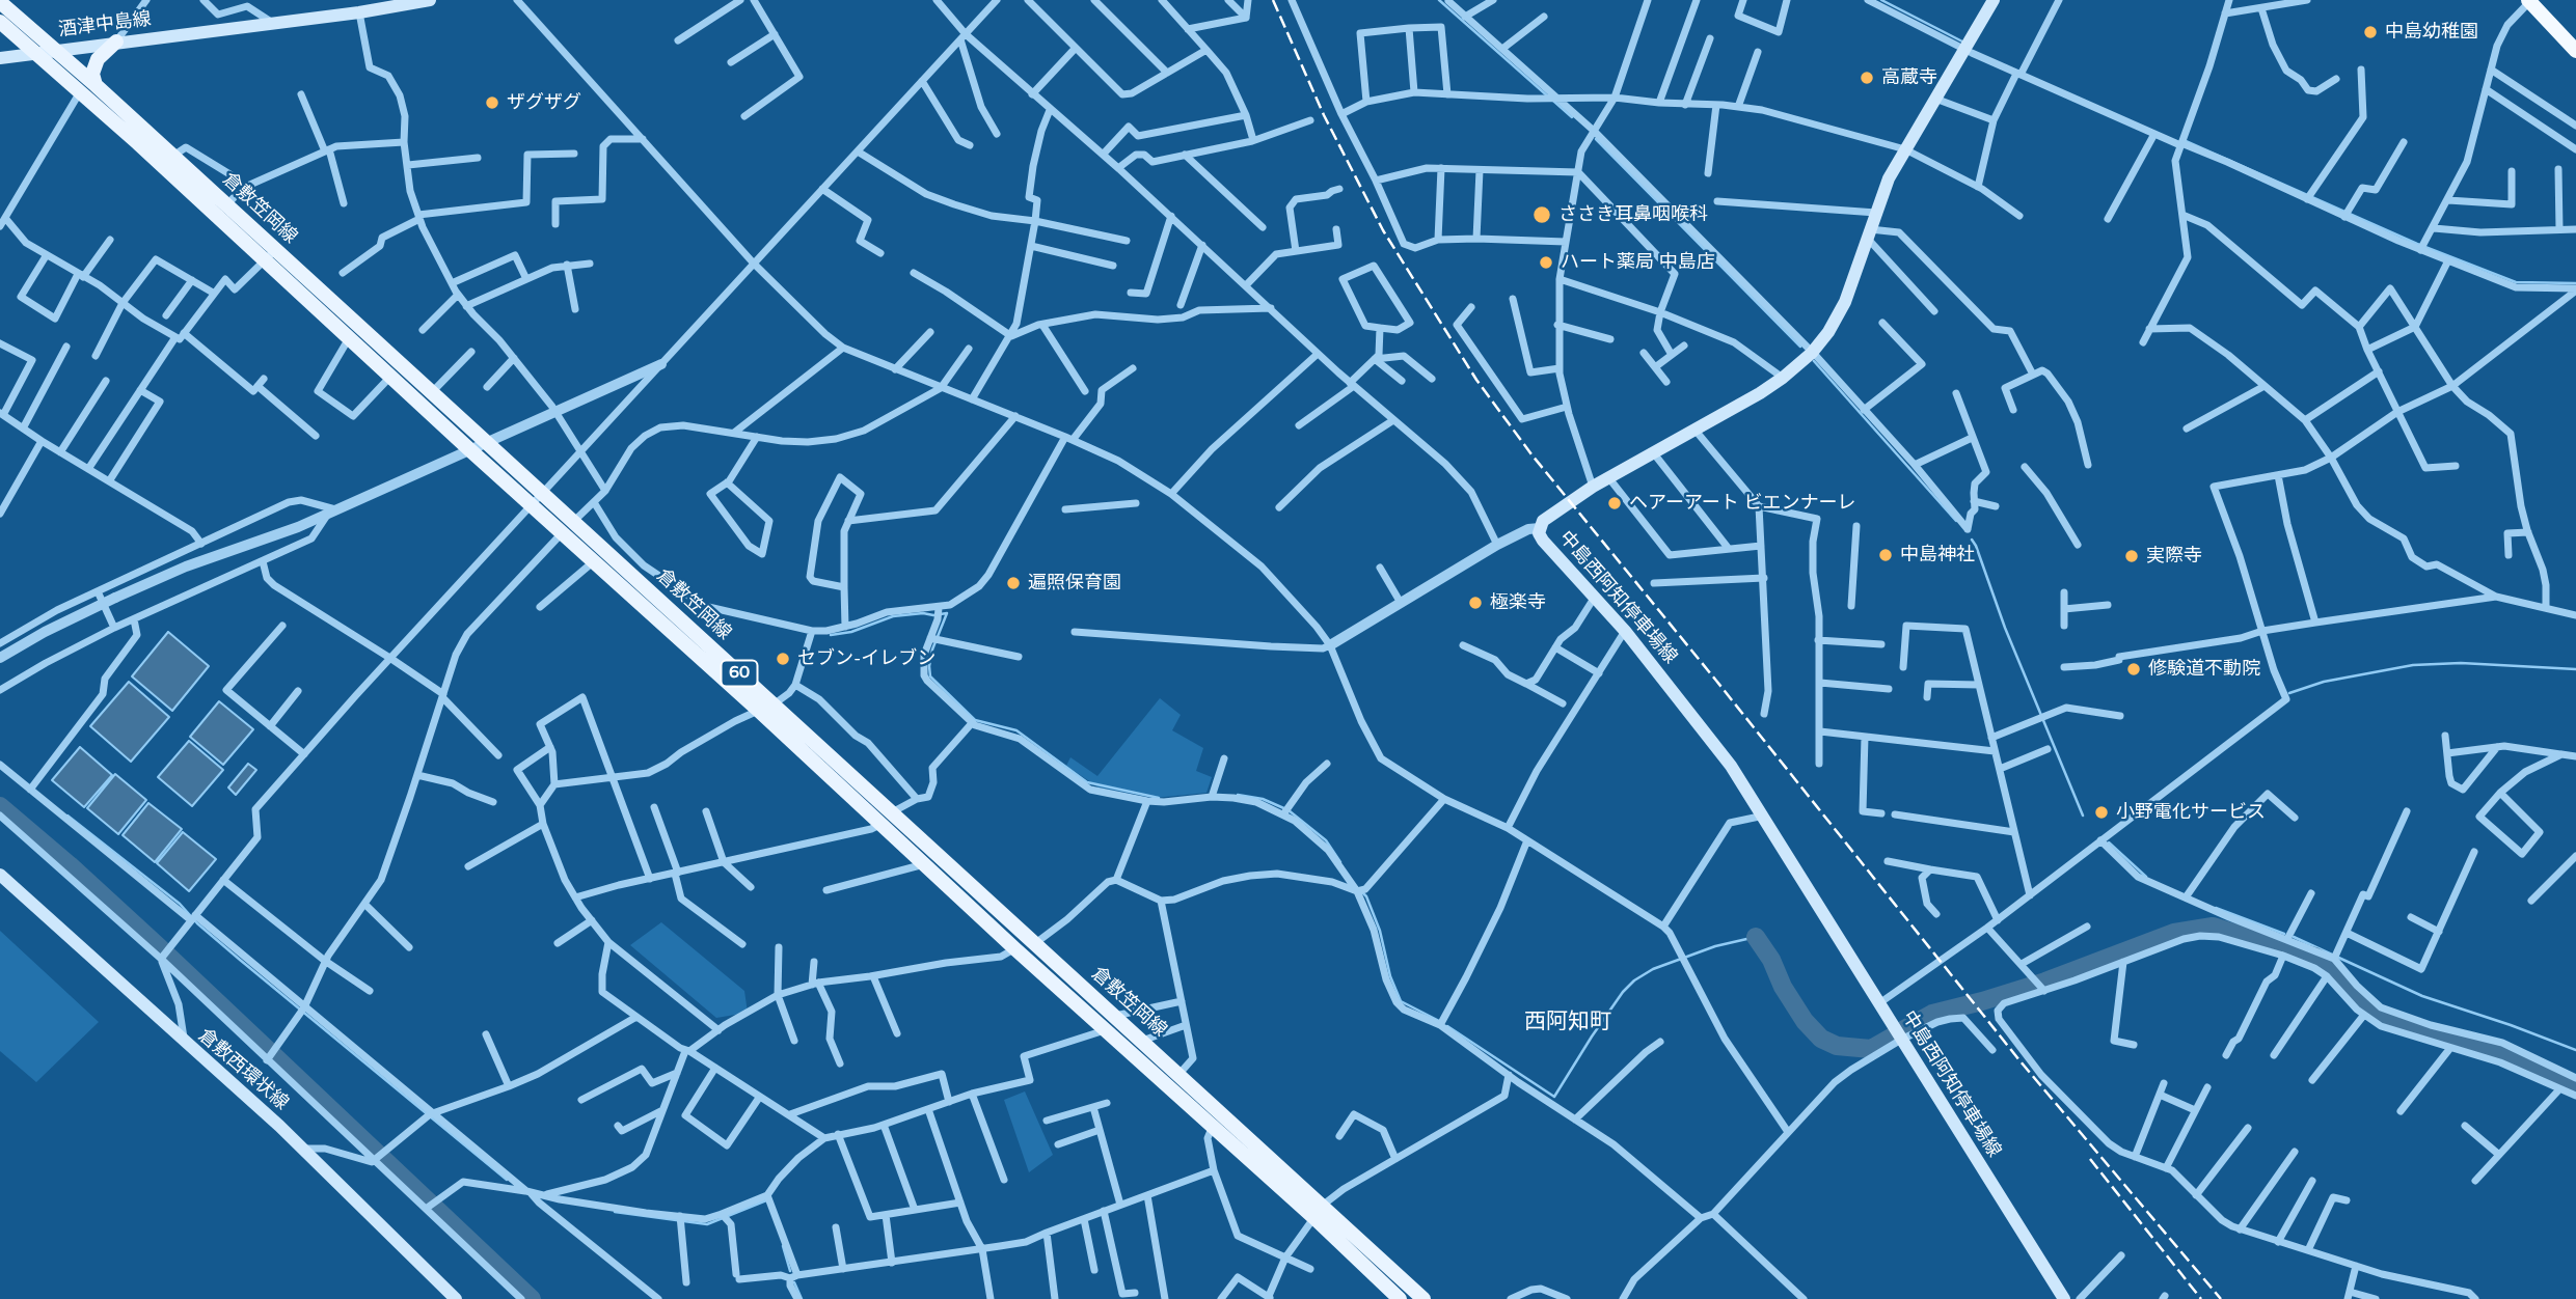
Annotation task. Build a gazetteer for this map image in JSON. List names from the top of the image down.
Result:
{
  "streets": {
    "main road": [
      "酒津中島線",
      "倉敷笠岡線",
      "中島西阿知停車場線",
      "60",
      "倉敷西環状線"
    ]
  },
  "crossings": [
    ["酒津中島線", "倉敷笠岡線"]
  ],
  "districts": ["西阿知町"],
  "places": [
    "中島幼稚園",
    "高蔵寺",
    "ザグザグ",
    "ささき耳鼻咽喉科",
    "ハート薬局 中島店",
    "ヘアーアート ビエンナーレ",
    "中島神社",
    "実際寺",
    "遍照保育園",
    "極楽寺",
    "セブン-イレブン",
    "修験道不動院",
    "小野電化サービス"
  ]
}
